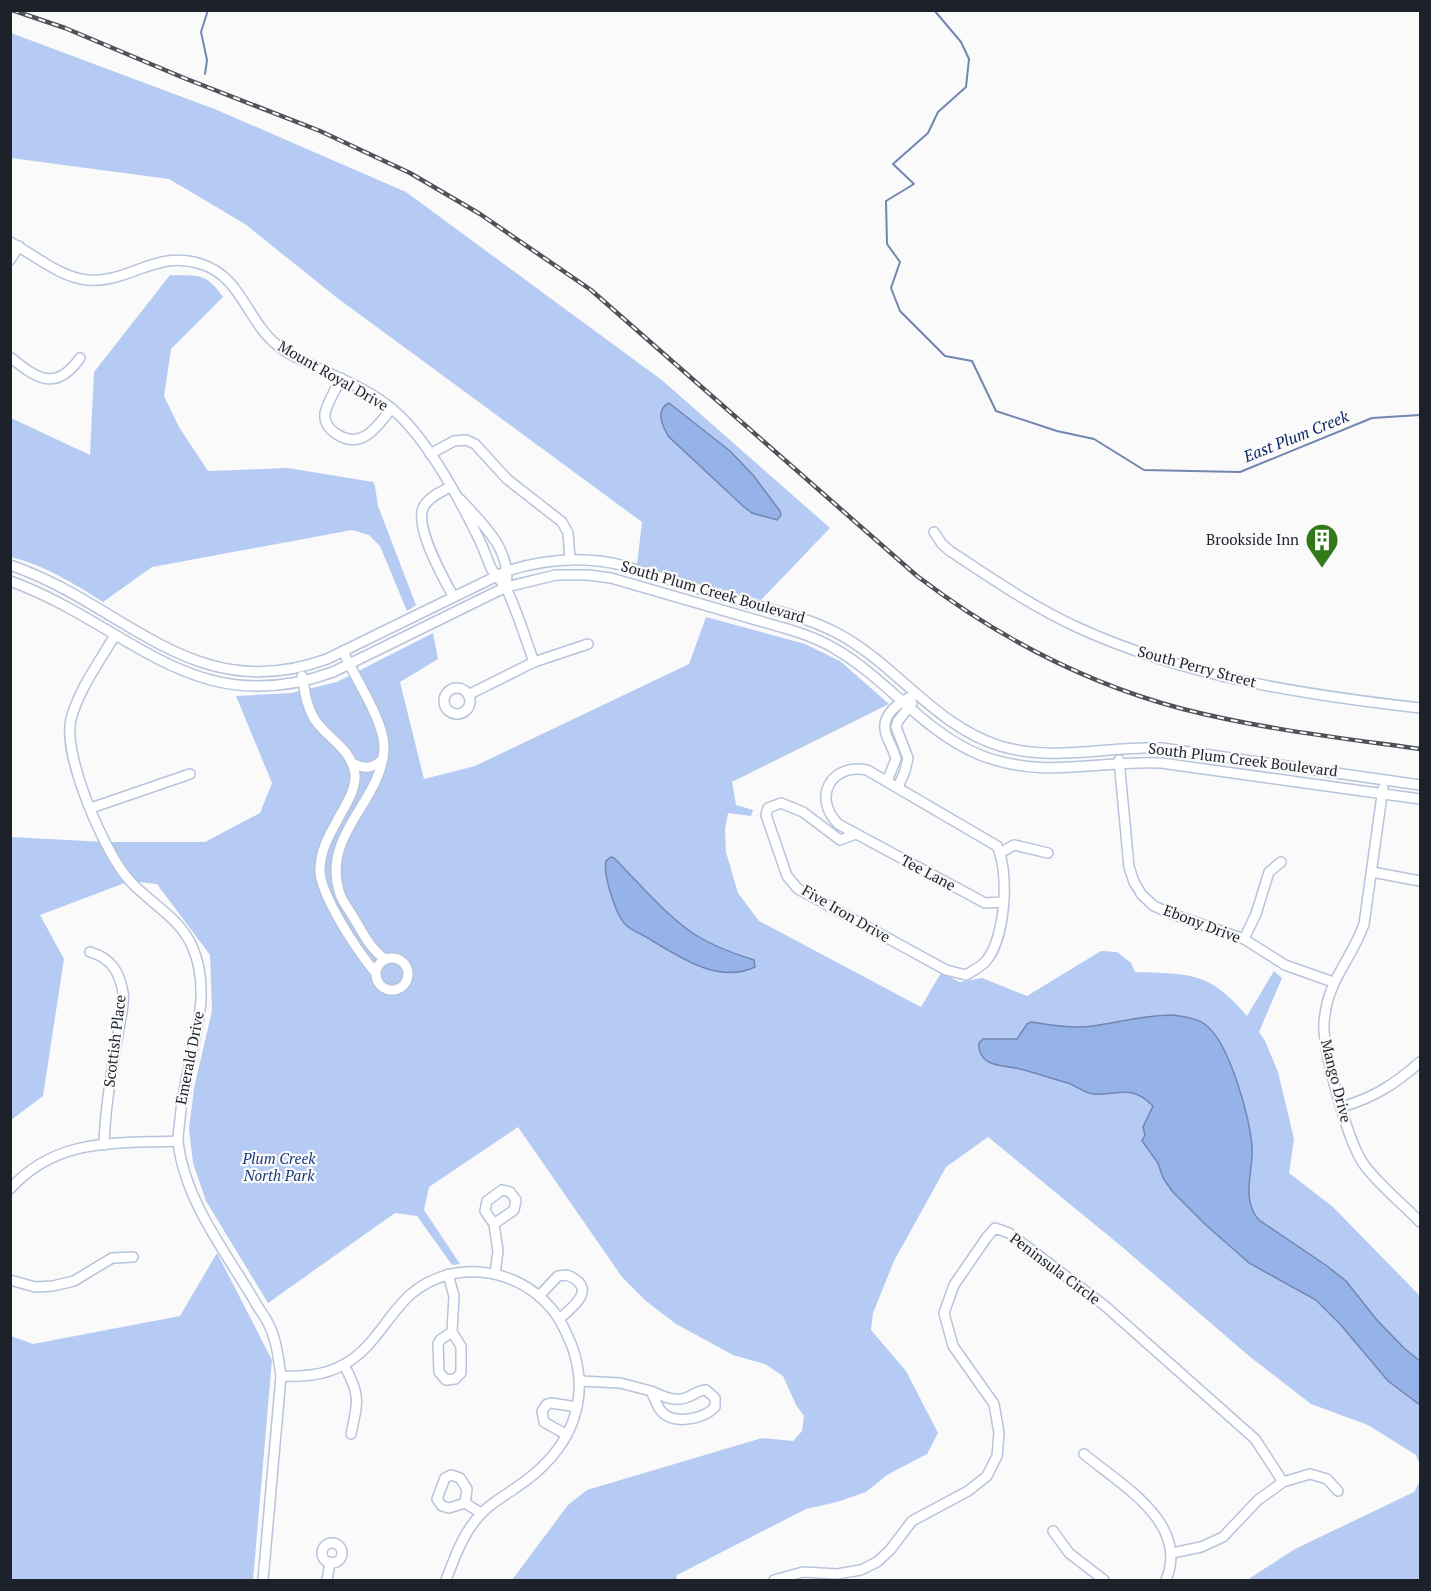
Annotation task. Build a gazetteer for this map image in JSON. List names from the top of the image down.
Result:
{
  "streets": {
    "street": [
      "Mount Royal Drive",
      "South Plum Creek Boulevard",
      "South Perry Street",
      "Tee Lane",
      "Five Iron Drive",
      "Ebony Drive",
      "Scottish Place",
      "Emerald Drive",
      "Mango Drive",
      "Peninsula Circle"
    ]
  },
  "crossings": [
    ["Mount Royal Drive", "South Plum Creek Boulevard"],
    ["South Plum Creek Boulevard", "Ebony Drive"],
    ["South Plum Creek Boulevard", "Emerald Drive"],
    ["South Plum Creek Boulevard", "Mango Drive"],
    ["Tee Lane", "Five Iron Drive"],
    ["Ebony Drive", "Mango Drive"]
  ],
  "water": ["East Plum Creek"],
  "parks": ["Plum Creek North Park"],
  "places": {
    "building": ["Brookside Inn"]
  }
}
